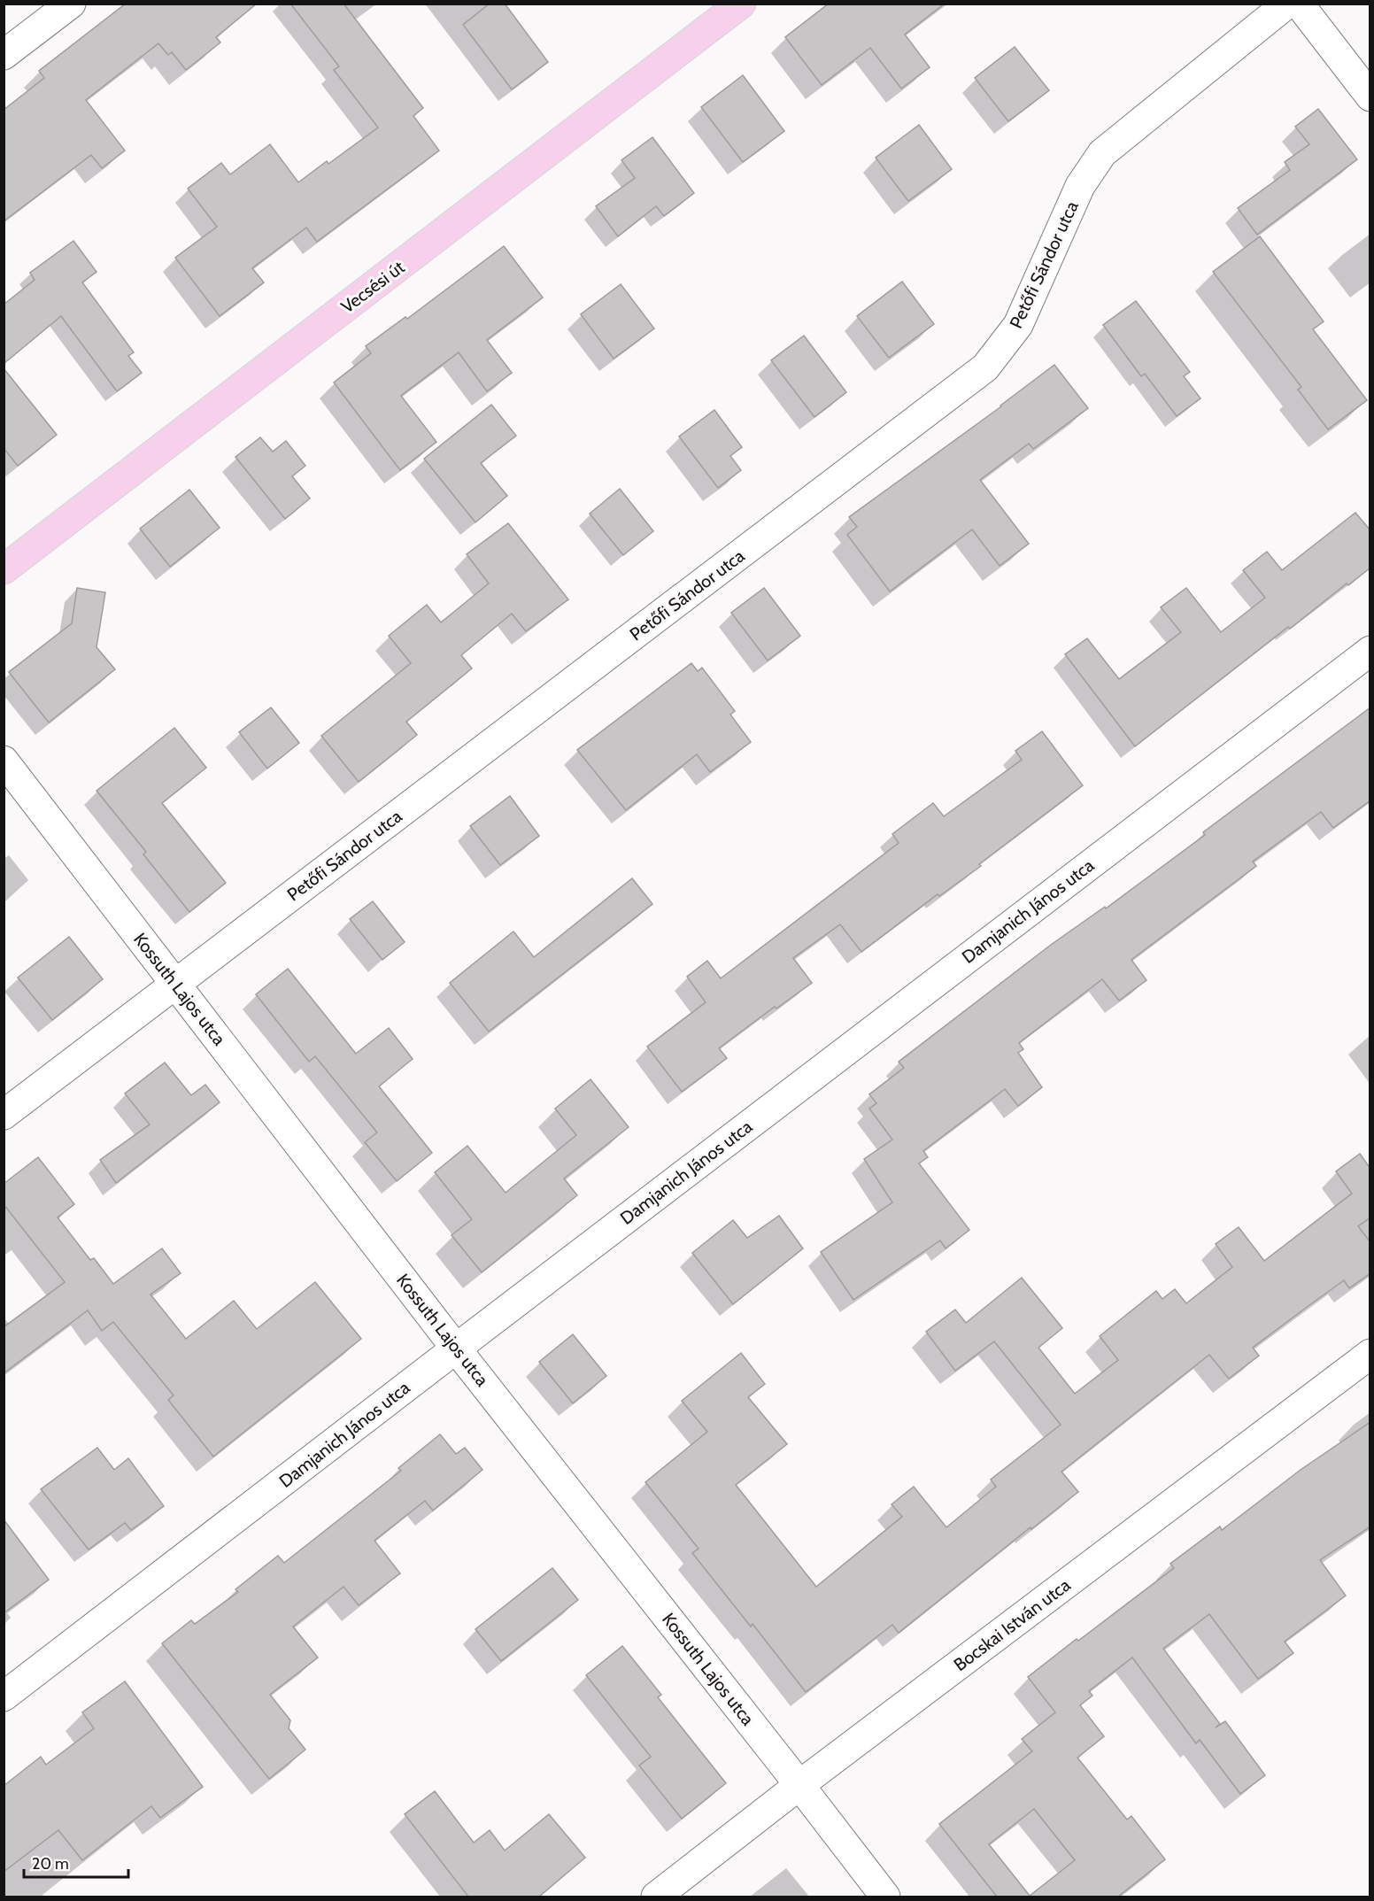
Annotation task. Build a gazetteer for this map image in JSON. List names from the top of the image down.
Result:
{
  "streets": {
    "main road": ["Vecsési út"],
    "street": [
      "Petőfi Sándor utca",
      "Damjanich János utca",
      "Kossuth Lajos utca",
      "Bocskai István utca"
    ]
  },
  "crossings": [
    ["Petőfi Sándor utca", "Kossuth Lajos utca"],
    ["Damjanich János utca", "Kossuth Lajos utca"],
    ["Kossuth Lajos utca", "Bocskai István utca"]
  ],
  "scale_bar": "20 m"
}
